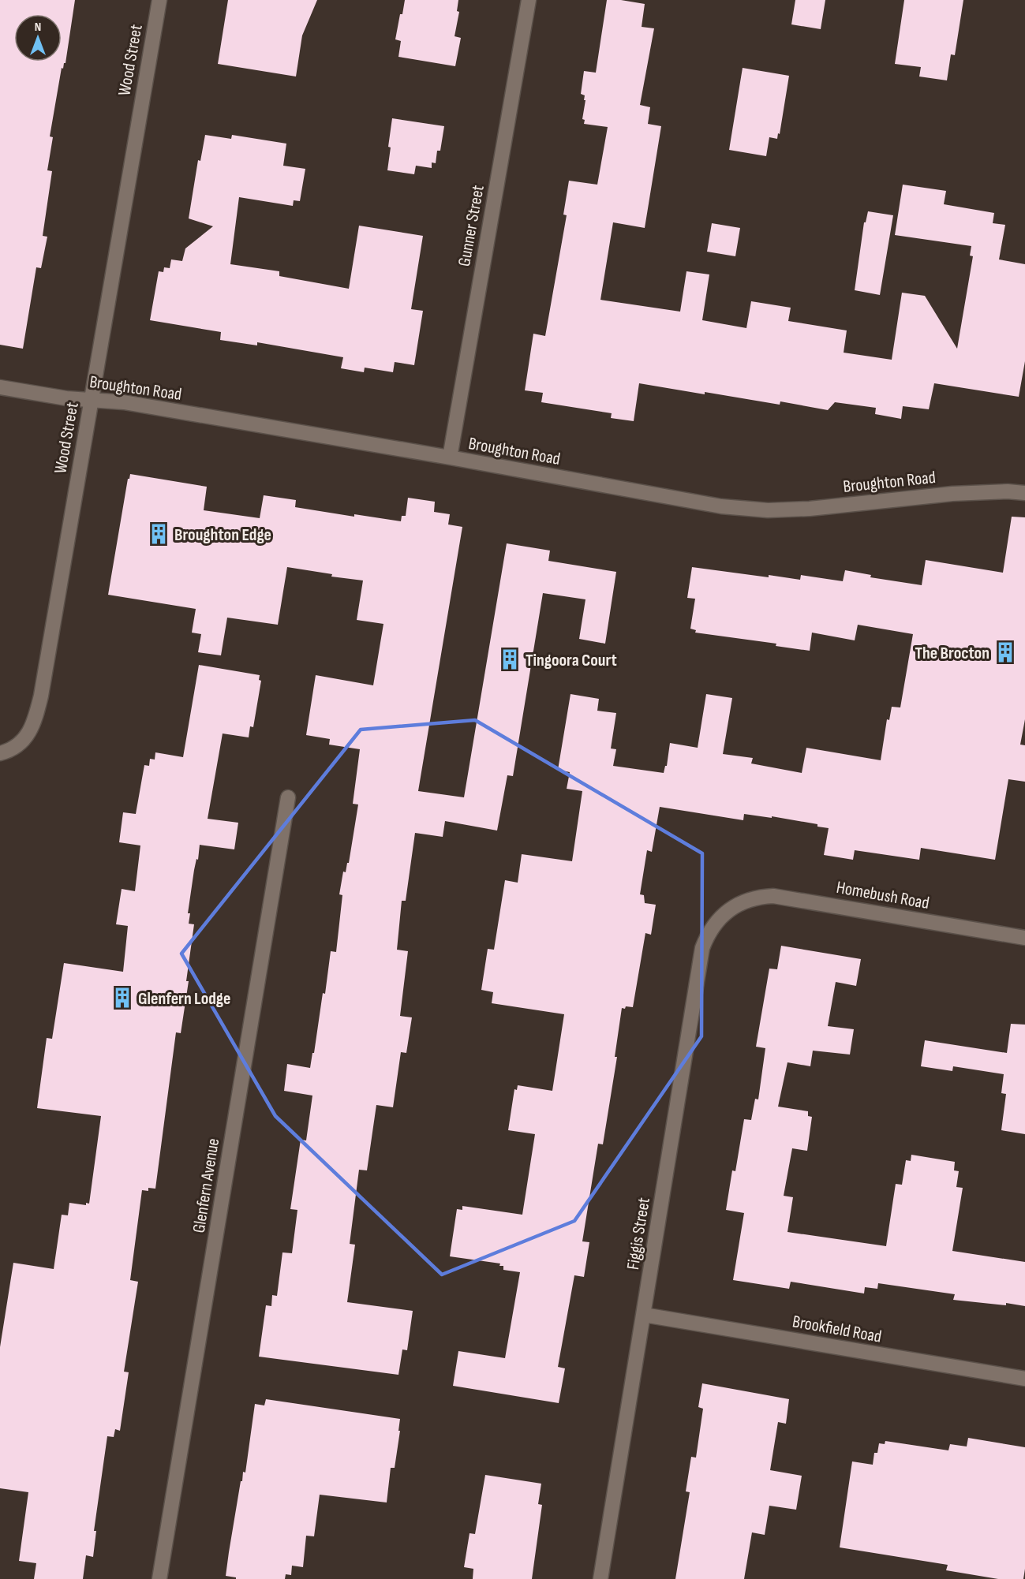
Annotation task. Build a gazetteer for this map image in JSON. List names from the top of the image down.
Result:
{
  "streets": {
    "street": [
      "Wood Street",
      "Gunner Street",
      "Broughton Road",
      "Homebush Road",
      "Glenfern Avenue",
      "Figgis Street",
      "Brookfield Road"
    ]
  },
  "crossings": [
    ["Wood Street", "Broughton Road"],
    ["Gunner Street", "Broughton Road"],
    ["Homebush Road", "Figgis Street"],
    ["Figgis Street", "Brookfield Road"]
  ],
  "places": {
    "building": [
      "Broughton Edge",
      "The Brocton",
      "Tingoora Court",
      "Glenfern Lodge"
    ]
  },
  "north": "top"
}
